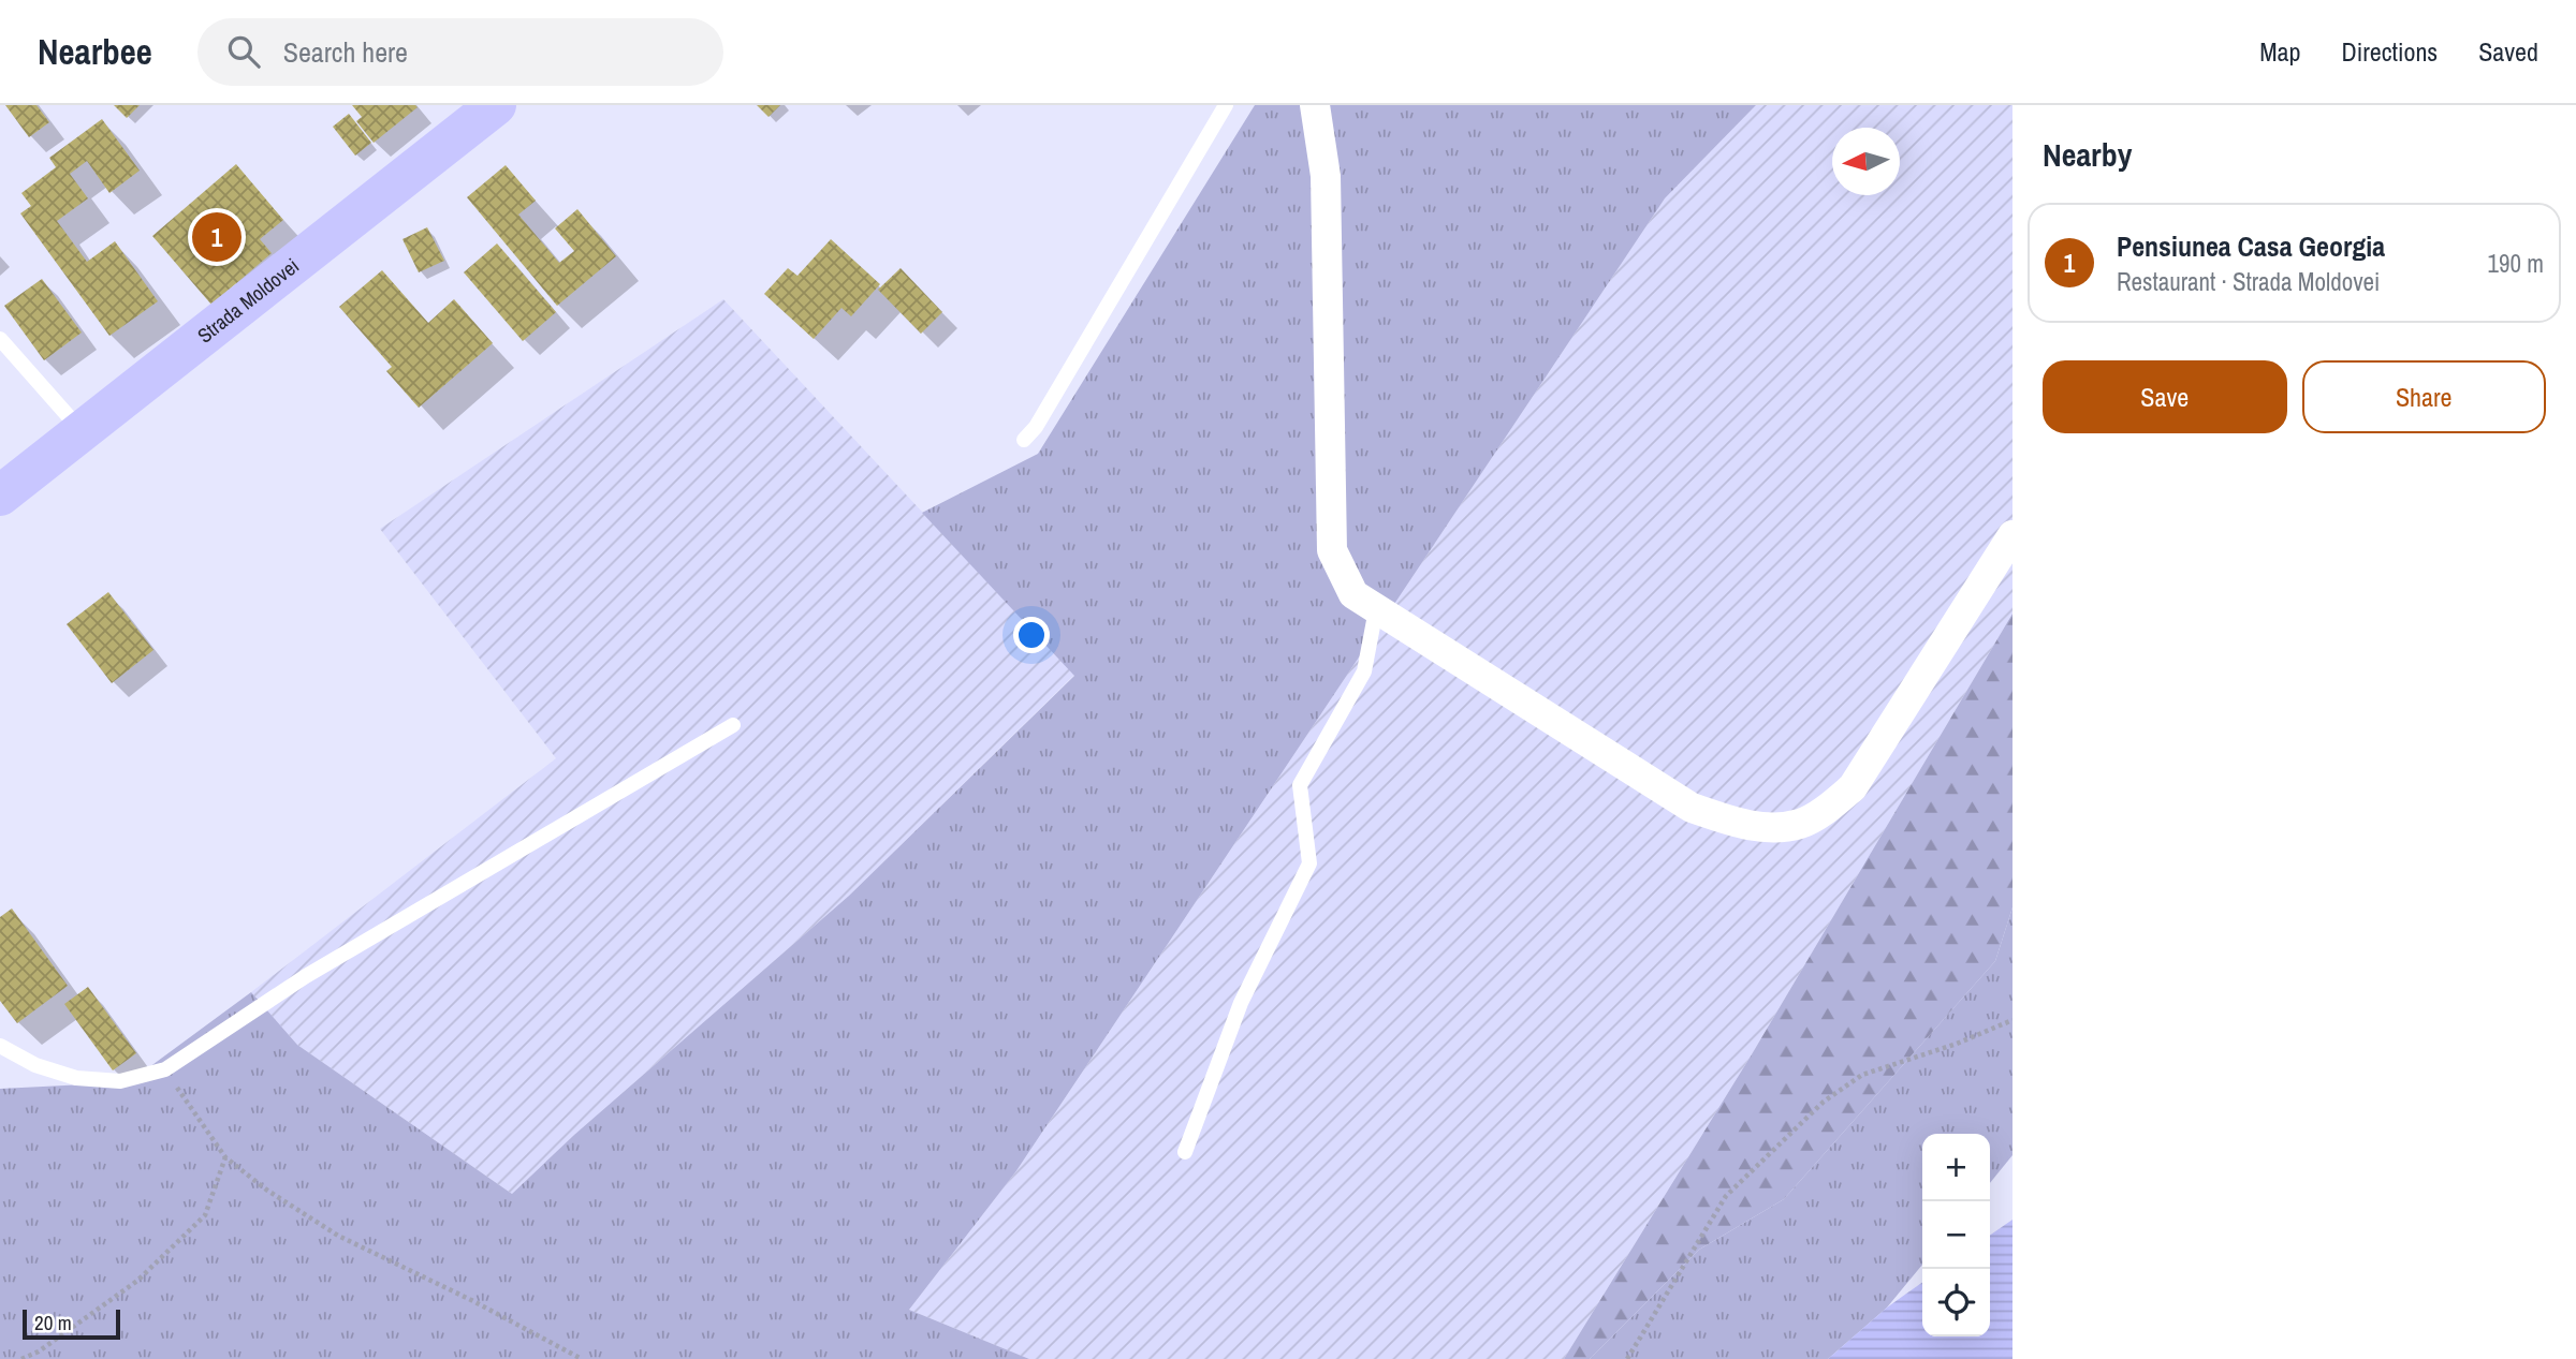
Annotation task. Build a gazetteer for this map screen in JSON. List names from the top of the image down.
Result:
{
  "streets": {
    "main road": ["Strada Moldovei"]
  },
  "scale_bar": "20 m",
  "north": "left",
  "page": {
    "header": "Nearbee",
    "search": "Search here",
    "nav": ["Map", "Directions", "Saved"],
    "heading": "Nearby",
    "list": [
      {
        "mark": "1",
        "name": "Pensiunea Casa Georgia",
        "note": "Restaurant · Strada Moldovei",
        "value": "190 m"
      }
    ],
    "pins": "1",
    "buttons": ["Save", "Share"],
    "map_buttons": ["+", "−"],
    "scale": "20 m"
  }
}
